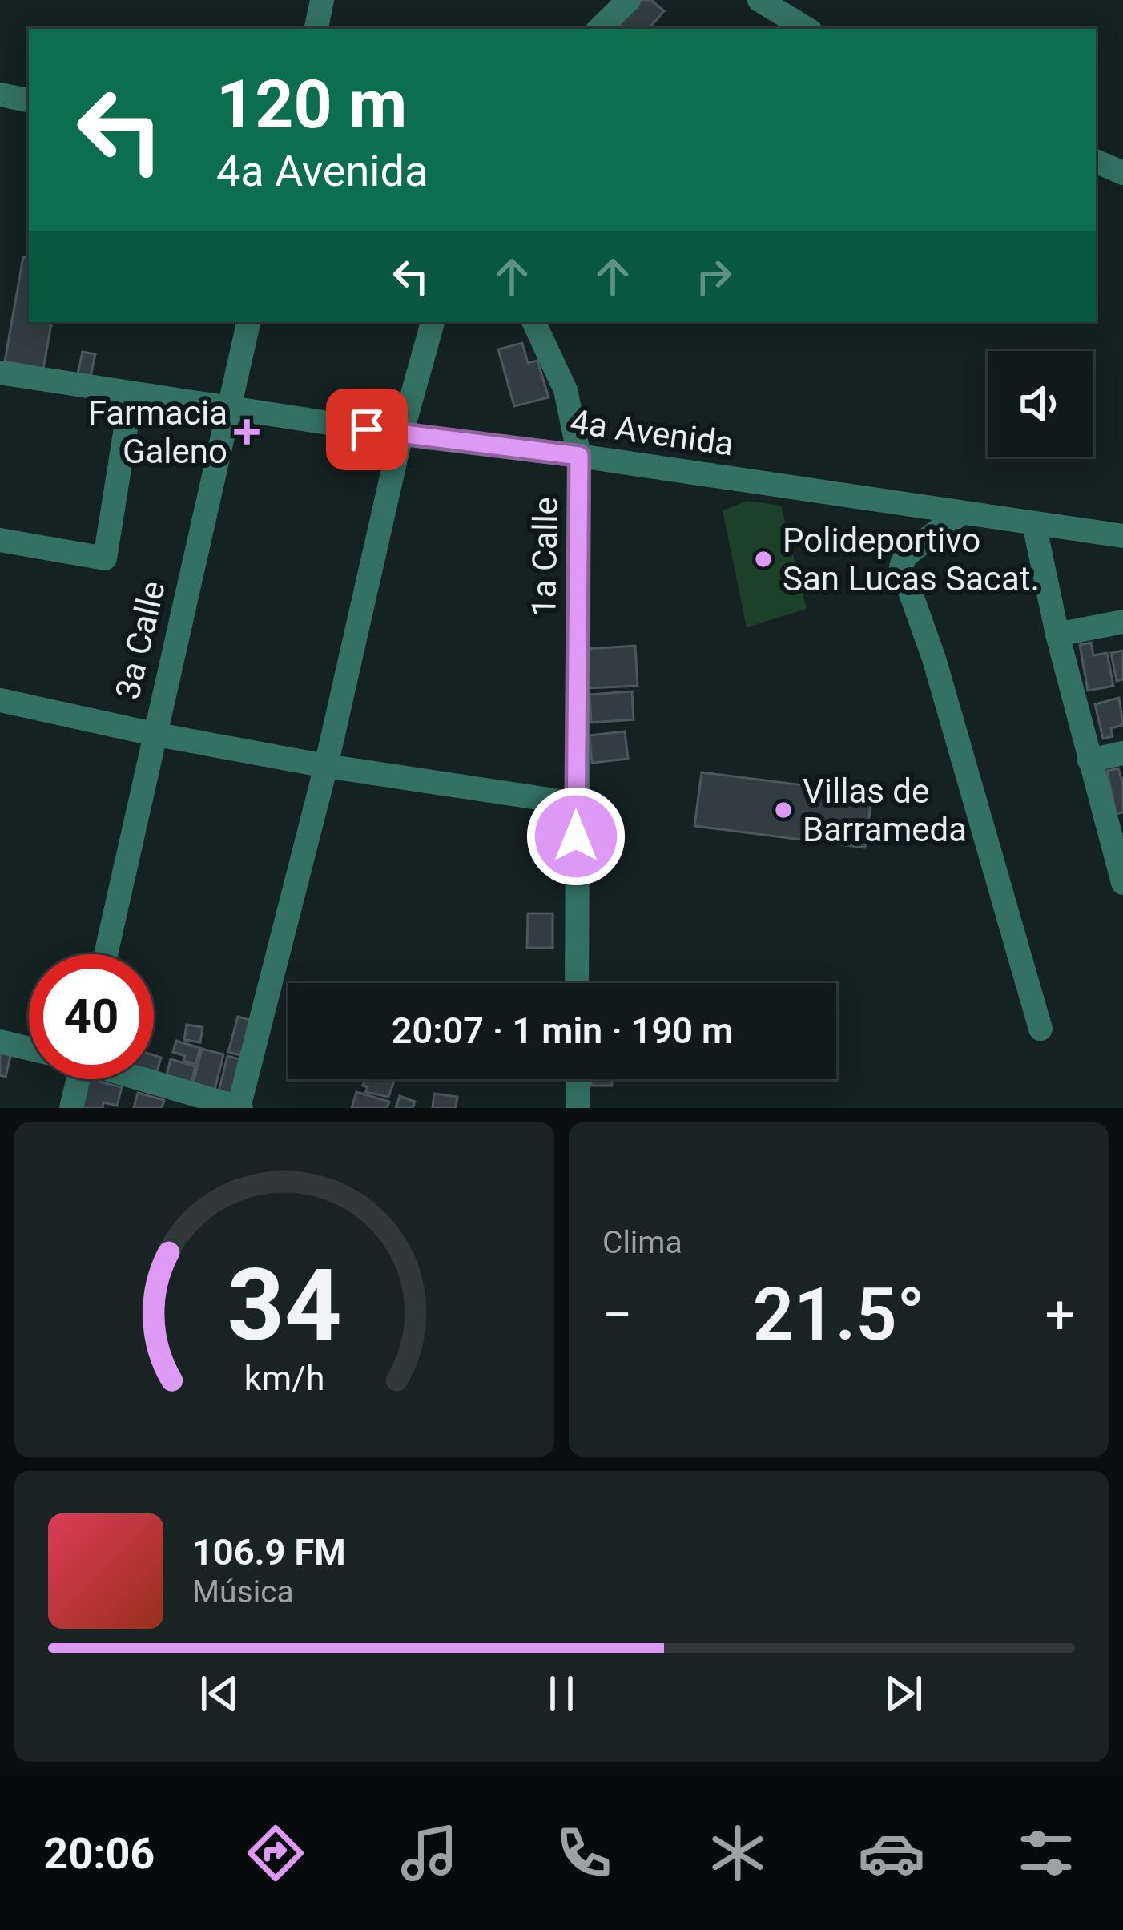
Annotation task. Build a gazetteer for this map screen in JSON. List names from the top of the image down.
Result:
{
  "streets": {
    "street": ["4a Avenida", "1a Calle", "3a Calle"]
  },
  "crossings": [
    ["4a Avenida", "1a Calle"],
    ["4a Avenida", "3a Calle"]
  ],
  "places": {
    "health": ["Farmacia Galeno"],
    "other": ["Polideportivo San Lucas Sacat.", "Villas de Barrameda"]
  },
  "page": {
    "turn": ["120 m", "4a Avenida"],
    "limit": "40",
    "trip": "20:07 · 1 min · 190 m",
    "tile": "Clima",
    "heat": ["−", "21.5°", "+"],
    "song": ["106.9 FM", "Música"],
    "tabs": "20:06",
    "gauge": ["34", "km/h"]
  }
}
